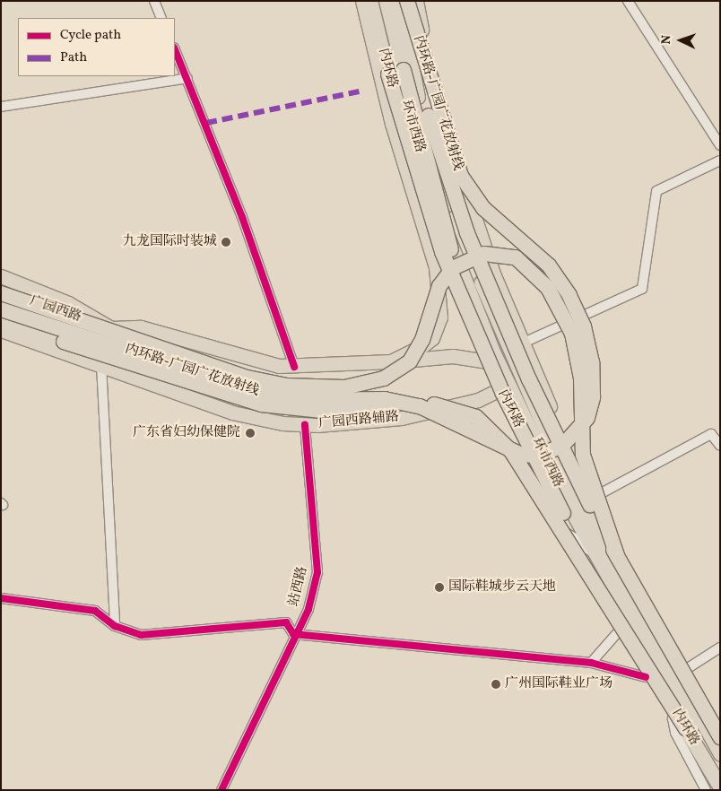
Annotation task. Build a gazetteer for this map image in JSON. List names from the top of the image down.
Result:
{
  "streets": {
    "highway": ["内环路", "内环路-广园广花放射线"],
    "main road": ["环市西路", "广园西路", "广园西路辅路"],
    "street": ["站西路"]
  },
  "crossings": [
    ["内环路", "内环路-广园广花放射线"],
    ["内环路", "环市西路"],
    ["内环路-广园广花放射线", "广园西路"],
    ["环市西路", "广园西路辅路"],
    ["广园西路", "广园西路辅路"],
    ["广园西路辅路", "站西路"]
  ],
  "places": [
    "九龙国际时装城",
    "广东省妇幼保健院",
    "国际鞋城步云天地",
    "广州国际鞋业广场"
  ],
  "legend": ["Cycle path", "Path"],
  "north": "left"
}
